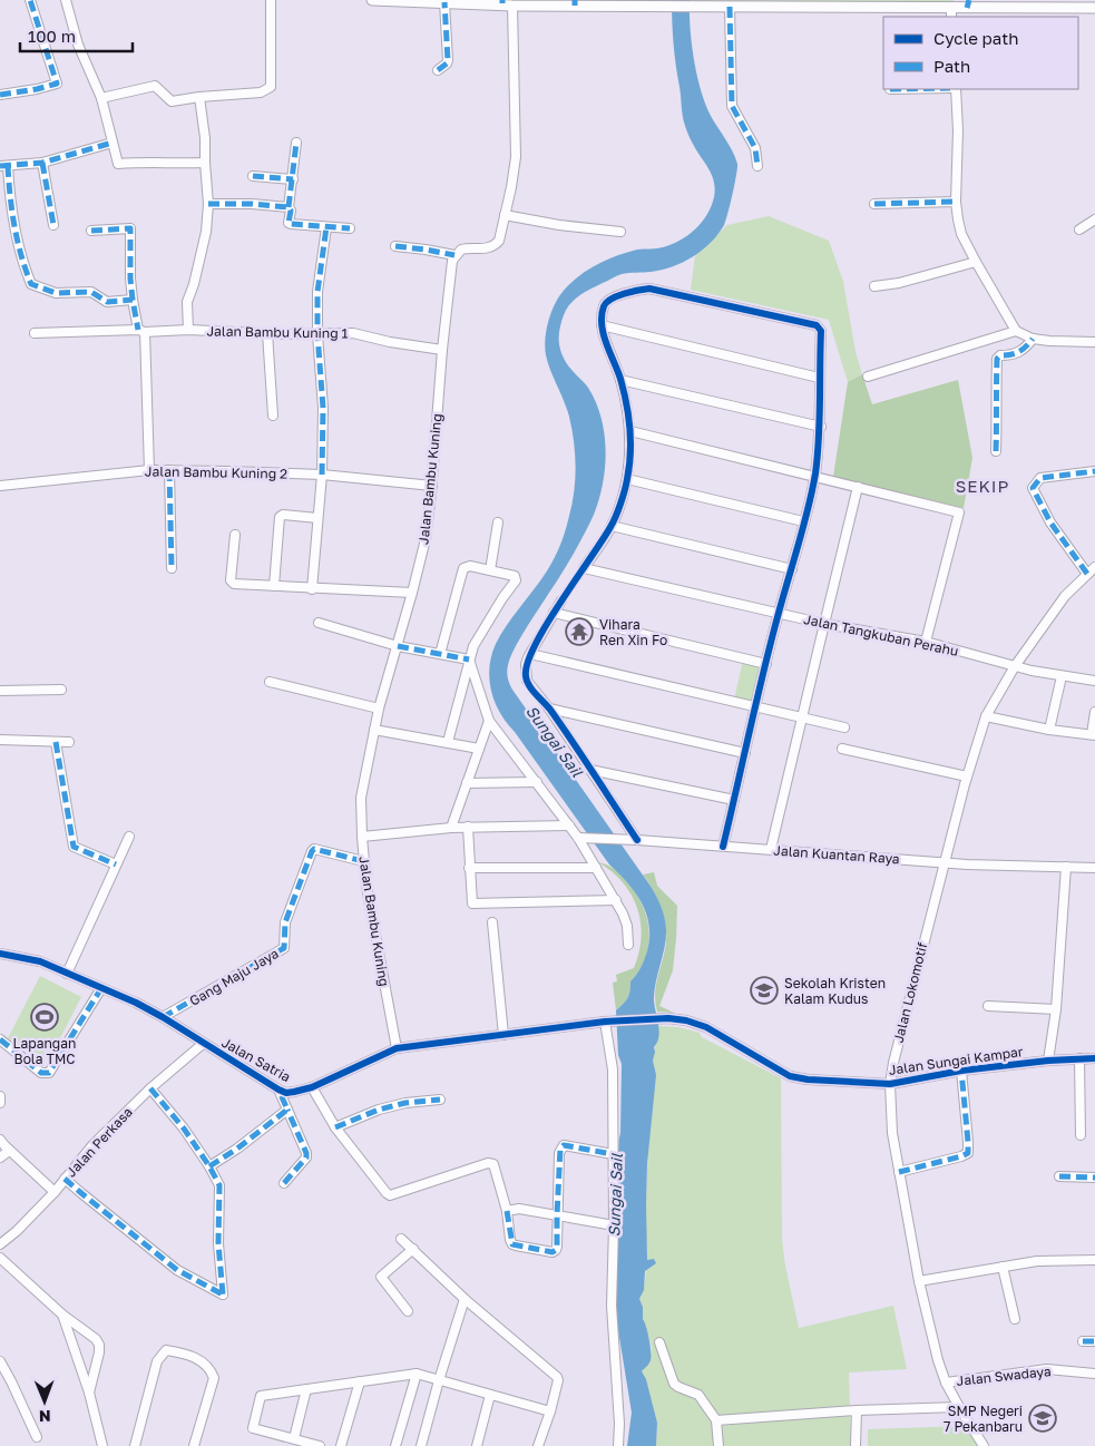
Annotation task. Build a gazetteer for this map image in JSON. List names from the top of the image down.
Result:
{
  "streets": {
    "street": [
      "Jalan Bambu Kuning 1",
      "Jalan Bambu Kuning 2",
      "Jalan Bambu Kuning",
      "Jalan Tangkuban Perahu",
      "Jalan Kuantan Raya",
      "Gang Maju Jaya",
      "Jalan Lokomotif",
      "Jalan Satria",
      "Jalan Sungai Kampar",
      "Jalan Perkasa",
      "Jalan Swadaya"
    ]
  },
  "crossings": [
    ["Jalan Bambu Kuning 1", "Jalan Bambu Kuning"],
    ["Jalan Bambu Kuning 2", "Jalan Bambu Kuning"],
    ["Jalan Bambu Kuning", "Gang Maju Jaya"],
    ["Jalan Bambu Kuning", "Jalan Satria"],
    ["Jalan Tangkuban Perahu", "Jalan Lokomotif"],
    ["Jalan Kuantan Raya", "Jalan Lokomotif"],
    ["Gang Maju Jaya", "Jalan Satria"],
    ["Jalan Lokomotif", "Jalan Sungai Kampar"],
    ["Jalan Lokomotif", "Jalan Swadaya"],
    ["Jalan Satria", "Jalan Sungai Kampar"],
    ["Jalan Satria", "Jalan Perkasa"]
  ],
  "districts": ["SEKIP"],
  "water": ["Sungai Sail"],
  "places": {
    "temple": ["Vihara Ren Xin Fo"],
    "school or university": ["Sekolah Kristen Kalam Kudus", "SMP Negeri 7 Pekanbaru"],
    "sports": ["Lapangan Bola TMC"]
  },
  "legend": ["Cycle path", "Path"],
  "scale_bar": "100 m",
  "north": "bottom"
}
